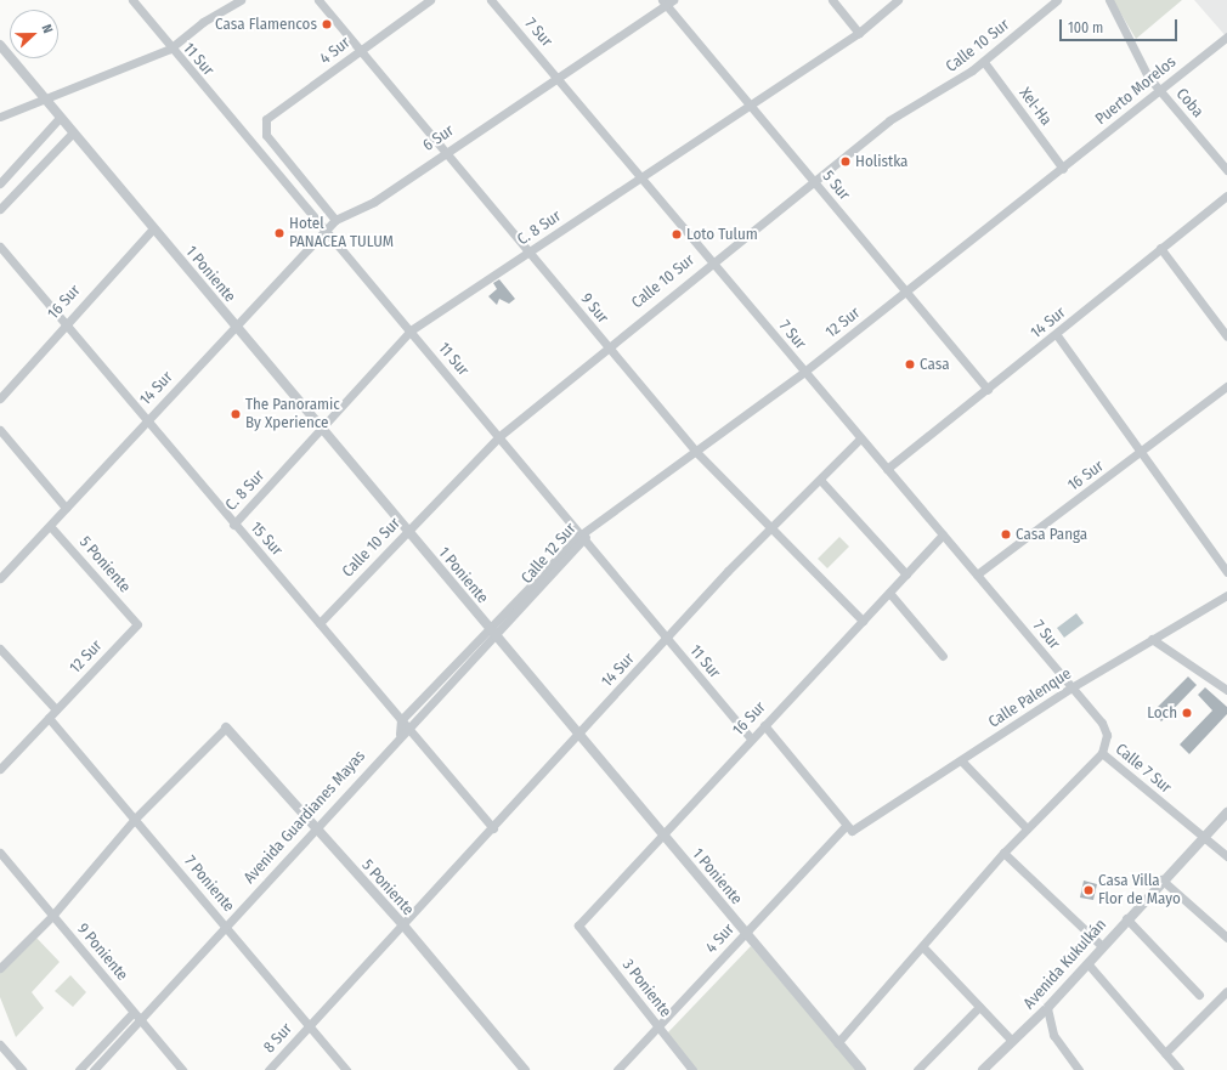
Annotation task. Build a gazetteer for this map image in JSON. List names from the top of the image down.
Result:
{
  "streets": {
    "street": [
      "7 Sur",
      "Calle 10 Sur",
      "4 Sur",
      "11 Sur",
      "Puerto Morelos",
      "Coba",
      "Xel-Ha",
      "6 Sur",
      "5 Sur",
      "C. 8 Sur",
      "1 Poniente",
      "16 Sur",
      "9 Sur",
      "12 Sur",
      "14 Sur",
      "15 Sur",
      "Calle 12 Sur",
      "5 Poniente",
      "Calle Palenque",
      "Calle 7 Sur",
      "Avenida Guardianes Mayas",
      "7 Poniente",
      "9 Poniente",
      "Avenida Kukulkán",
      "3 Poniente",
      "8 Sur"
    ]
  },
  "crossings": [
    ["7 Sur", "Calle 10 Sur"],
    ["7 Sur", "6 Sur"],
    ["7 Sur", "C. 8 Sur"],
    ["7 Sur", "16 Sur"],
    ["7 Sur", "12 Sur"],
    ["7 Sur", "14 Sur"],
    ["7 Sur", "Calle Palenque"],
    ["7 Sur", "Calle 7 Sur"],
    ["Calle 10 Sur", "11 Sur"],
    ["Calle 10 Sur", "Xel-Ha"],
    ["Calle 10 Sur", "5 Sur"],
    ["Calle 10 Sur", "1 Poniente"],
    ["Calle 10 Sur", "9 Sur"],
    ["Calle 10 Sur", "15 Sur"],
    ["4 Sur", "6 Sur"],
    ["4 Sur", "1 Poniente"],
    ["4 Sur", "9 Sur"],
    ["4 Sur", "14 Sur"],
    ["4 Sur", "Calle Palenque"],
    ["4 Sur", "3 Poniente"],
    ["11 Sur", "C. 8 Sur"],
    ["11 Sur", "16 Sur"],
    ["11 Sur", "14 Sur"],
    ["11 Sur", "Calle 12 Sur"],
    ["Puerto Morelos", "Coba"],
    ["Puerto Morelos", "Xel-Ha"],
    ["Puerto Morelos", "12 Sur"],
    ["Xel-Ha", "12 Sur"],
    ["6 Sur", "5 Sur"],
    ["6 Sur", "9 Sur"],
    ["6 Sur", "14 Sur"],
    ["5 Sur", "C. 8 Sur"],
    ["5 Sur", "12 Sur"],
    ["5 Sur", "14 Sur"],
    ["C. 8 Sur", "1 Poniente"],
    ["C. 8 Sur", "9 Sur"],
    ["C. 8 Sur", "15 Sur"],
    ["1 Poniente", "16 Sur"],
    ["1 Poniente", "14 Sur"],
    ["1 Poniente", "Calle 12 Sur"],
    ["16 Sur", "9 Sur"],
    ["16 Sur", "15 Sur"],
    ["16 Sur", "3 Poniente"],
    ["9 Sur", "12 Sur"],
    ["9 Sur", "14 Sur"],
    ["12 Sur", "Calle 12 Sur"],
    ["12 Sur", "5 Poniente"],
    ["12 Sur", "7 Poniente"],
    ["14 Sur", "15 Sur"],
    ["14 Sur", "5 Poniente"],
    ["14 Sur", "8 Sur"],
    ["15 Sur", "Calle 12 Sur"],
    ["Calle 12 Sur", "Avenida Guardianes Mayas"],
    ["5 Poniente", "Avenida Guardianes Mayas"],
    ["5 Poniente", "8 Sur"],
    ["Calle Palenque", "Calle 7 Sur"],
    ["Calle 7 Sur", "Avenida Kukulkán"],
    ["Avenida Guardianes Mayas", "7 Poniente"],
    ["Avenida Guardianes Mayas", "9 Poniente"],
    ["7 Poniente", "8 Sur"]
  ],
  "places": [
    "Casa Flamencos",
    "Holistka",
    "Hotel PANACEA TULUM",
    "Loto Tulum",
    "Casa",
    "The Panoramic By Xperience",
    "Casa Panga",
    "Loch",
    "Casa Villa Flor de Mayo"
  ],
  "scale_bar": "100 m",
  "north": "right"
}
